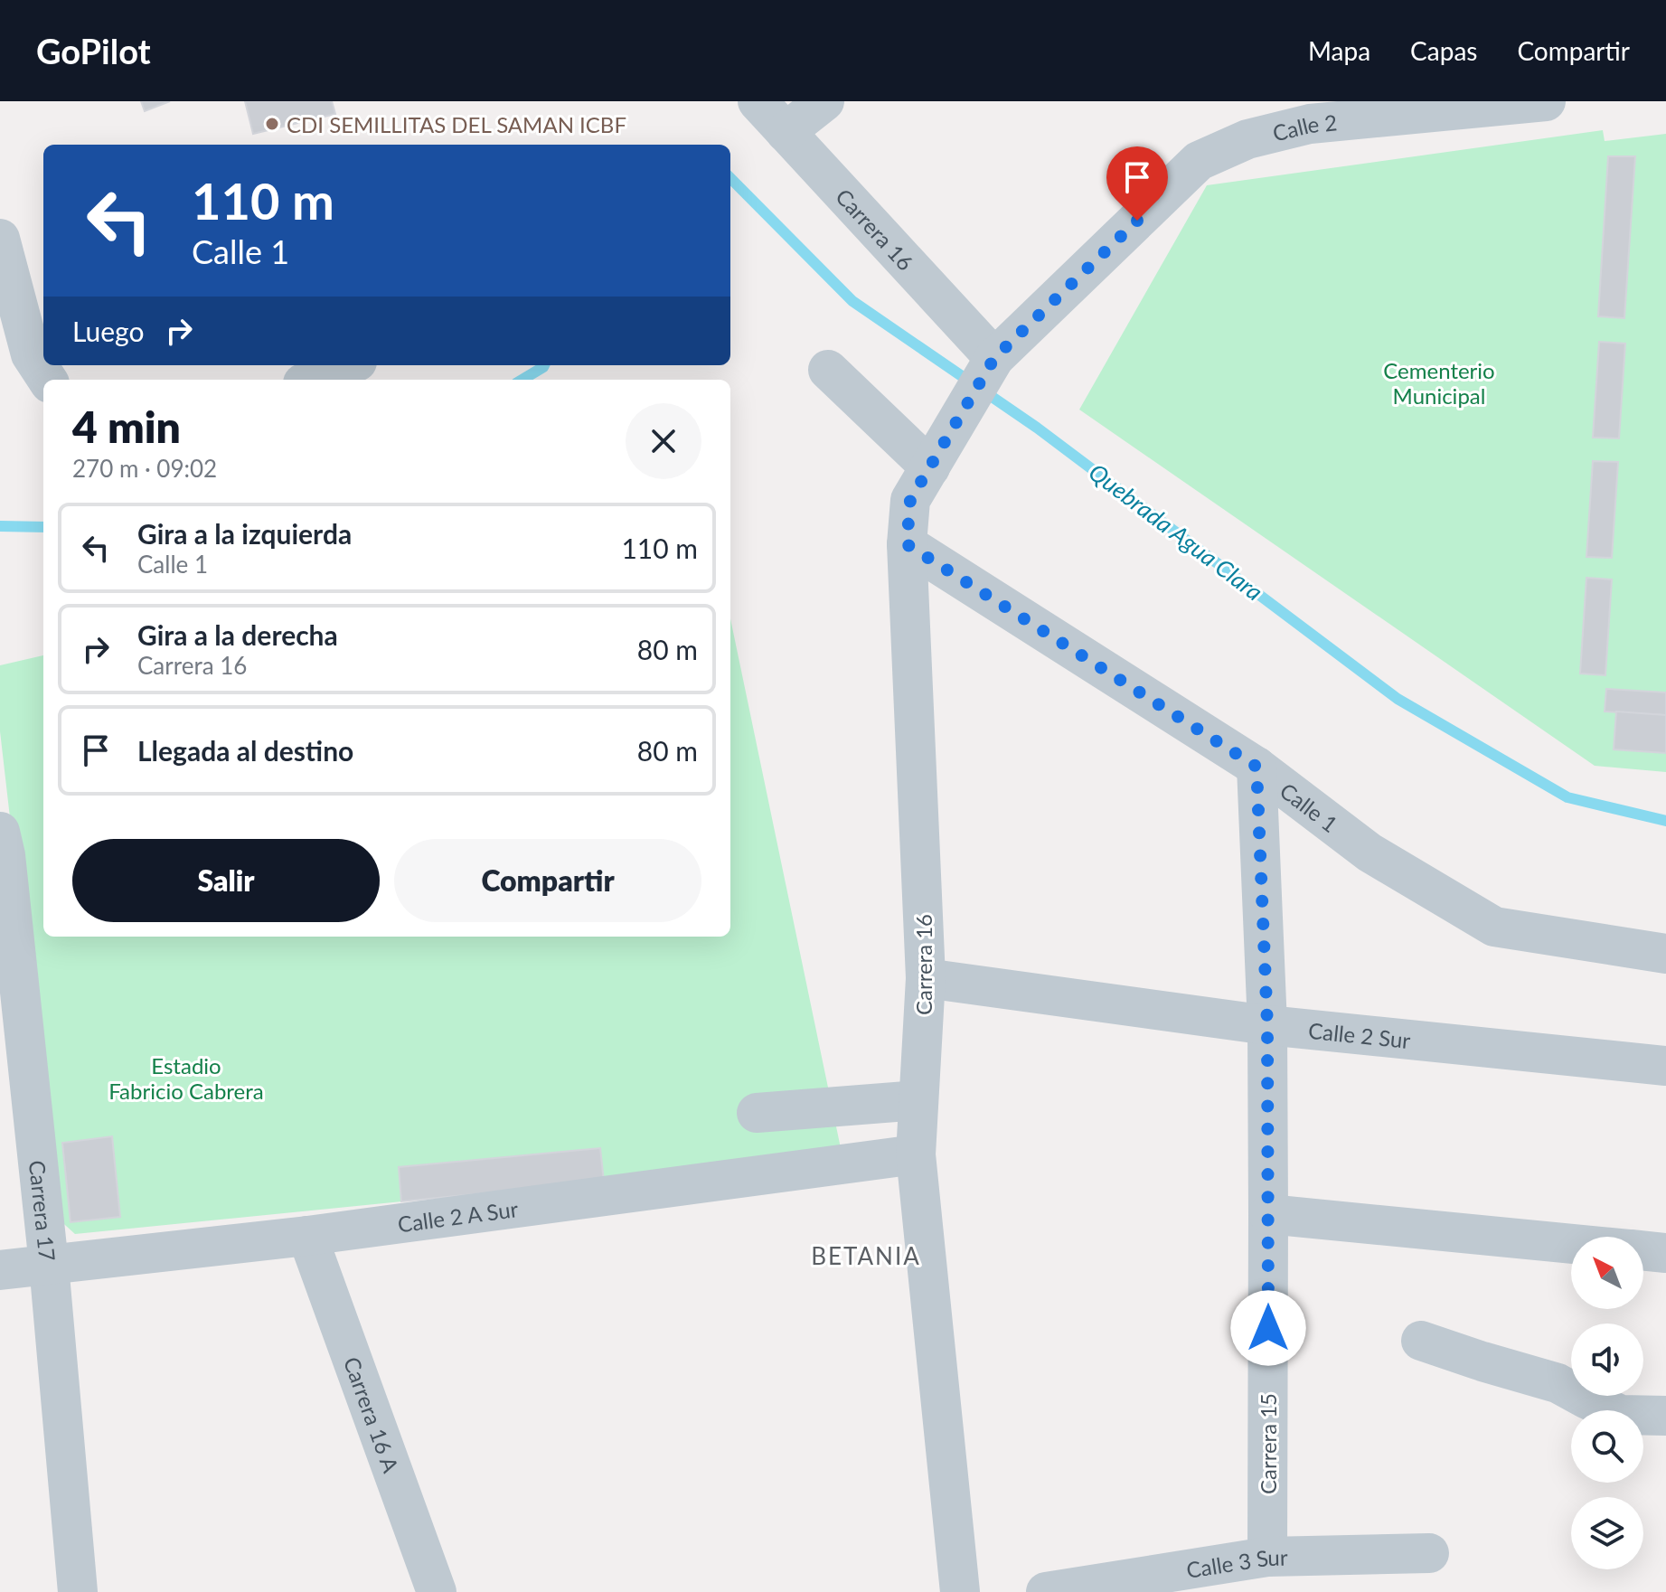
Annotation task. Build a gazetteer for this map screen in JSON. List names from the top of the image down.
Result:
{
  "streets": {
    "street": [
      "Calle 2",
      "Carrera 16",
      "Calle 1",
      "Calle 2 Sur",
      "Carrera 17",
      "Calle 2 A Sur",
      "Carrera 16 A",
      "Carrera 15",
      "Calle 3 Sur"
    ]
  },
  "crossings": [
    ["Calle 2", "Carrera 16"],
    ["Carrera 16", "Calle 1"],
    ["Carrera 16", "Calle 2 Sur"],
    ["Carrera 16", "Calle 2 A Sur"],
    ["Calle 1", "Carrera 15"],
    ["Calle 2 Sur", "Carrera 15"],
    ["Carrera 17", "Calle 2 A Sur"],
    ["Calle 2 A Sur", "Carrera 16 A"],
    ["Carrera 15", "Calle 3 Sur"]
  ],
  "districts": ["BETANIA"],
  "water": ["Quebrada Agua Clara"],
  "parks": ["Cementerio Municipal", "Estadio Fabricio Cabrera"],
  "places": ["CDI SEMILLITAS DEL SAMAN ICBF"],
  "north": "top left",
  "page": {
    "header": "GoPilot",
    "nav": ["Mapa", "Capas", "Compartir"],
    "turn": ["110 m", "Calle 1"],
    "then": "Luego",
    "heading": ["4 min", "270 m · 09:02"],
    "list": [
      {
        "name": "Gira a la izquierda",
        "note": "Calle 1",
        "value": "110 m"
      },
      {
        "name": "Gira a la derecha",
        "note": "Carrera 16",
        "value": "80 m"
      },
      {
        "name": "Llegada al destino",
        "value": "80 m"
      }
    ],
    "buttons": ["Salir", "Compartir"]
  }
}
